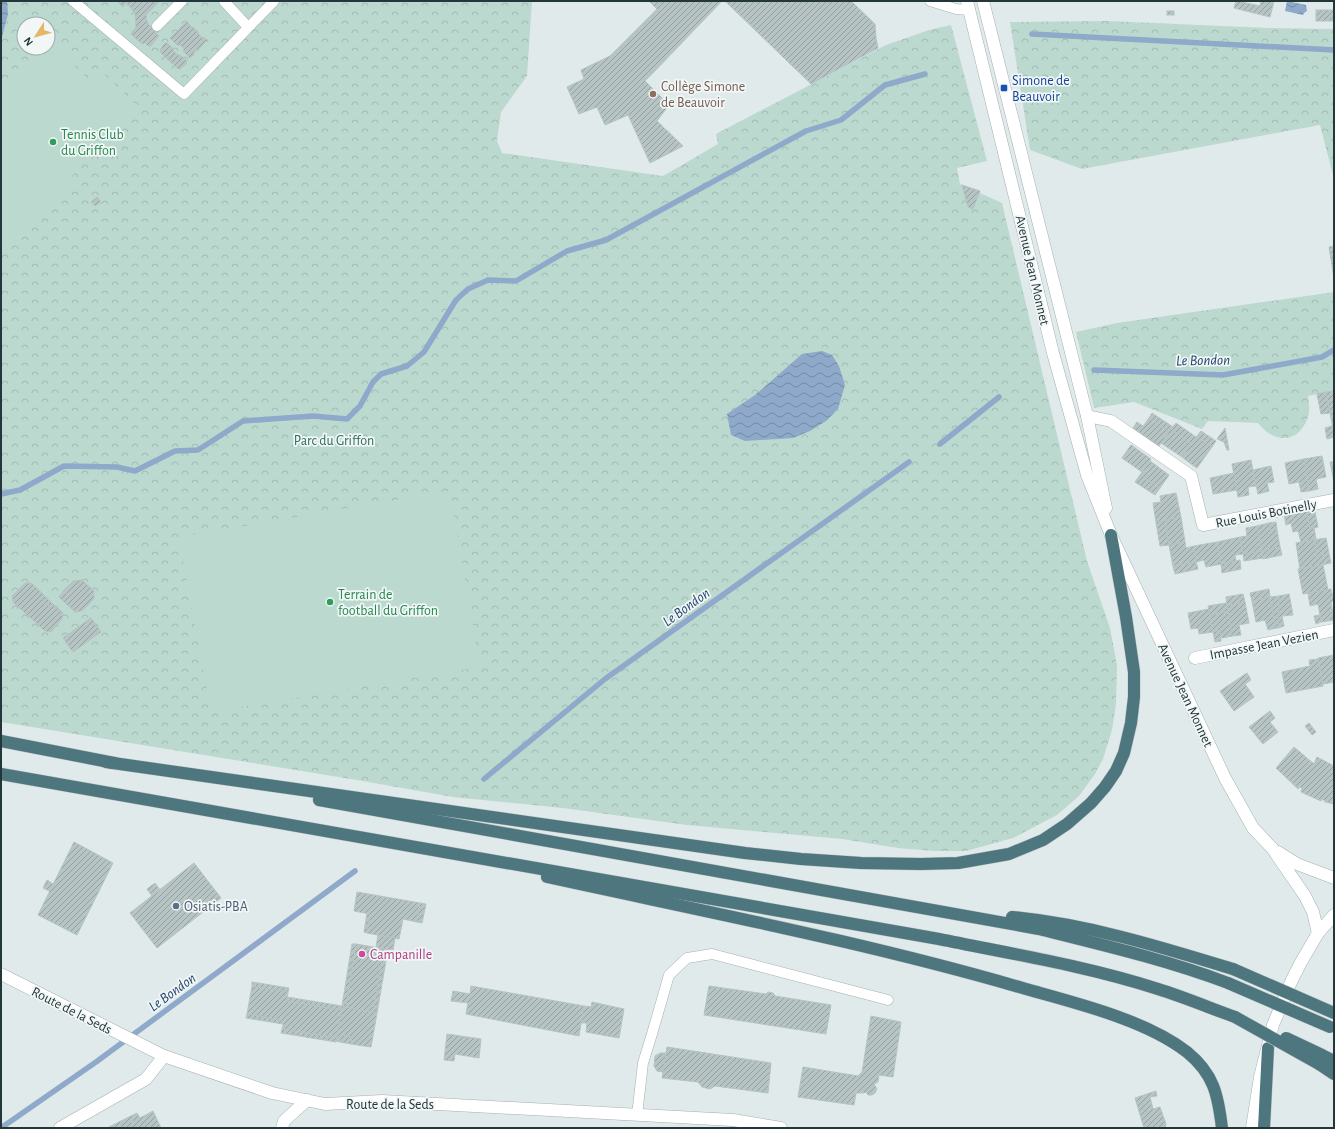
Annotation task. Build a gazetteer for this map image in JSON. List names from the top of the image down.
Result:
{
  "streets": {
    "street": [
      "Avenue Jean Monnet",
      "Rue Louis Botinelly",
      "Impasse Jean Vezien",
      "Route de la Seds"
    ]
  },
  "crossings": [
    ["Avenue Jean Monnet", "Rue Louis Botinelly"]
  ],
  "water": ["Le Bondon"],
  "parks": ["Parc du Griffon"],
  "places": {
    "transit": ["Simone de Beauvoir"],
    "other": [
      "Collège Simone de Beauvoir",
      "Tennis Club du Griffon",
      "Terrain de football du Griffon",
      "Osiatis-PBA",
      "Campanille"
    ]
  },
  "north": "bottom left"
}
